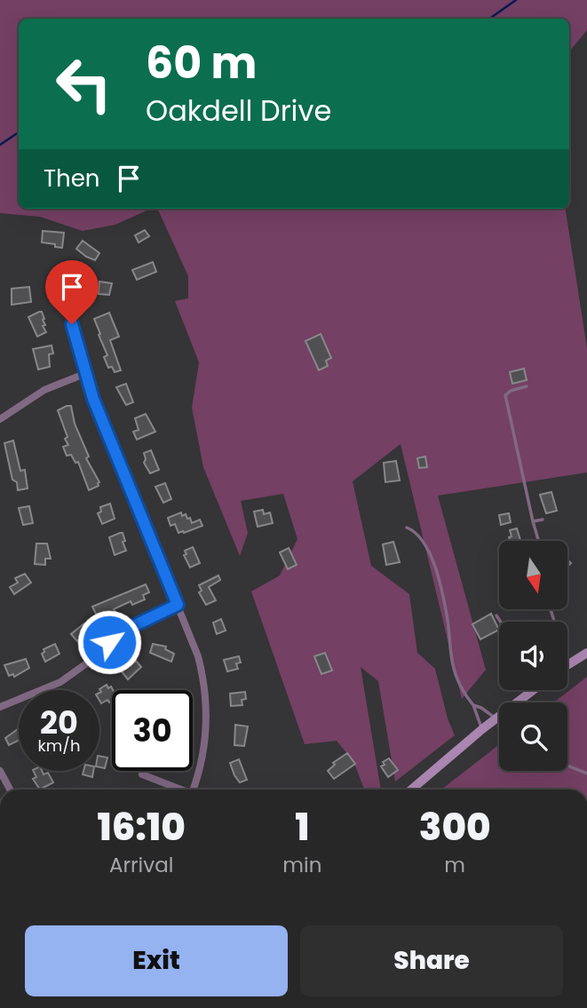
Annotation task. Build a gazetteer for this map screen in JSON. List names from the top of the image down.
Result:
{
  "north": "bottom",
  "page": {
    "turn": ["60 m", "Oakdell Drive"],
    "then": "Then",
    "speed": "20 km/h",
    "limit": "30",
    "eta": [
      "16:10",
      "Arrival",
      "1",
      "min",
      "300",
      "m"
    ],
    "buttons": ["Exit", "Share"]
  }
}
